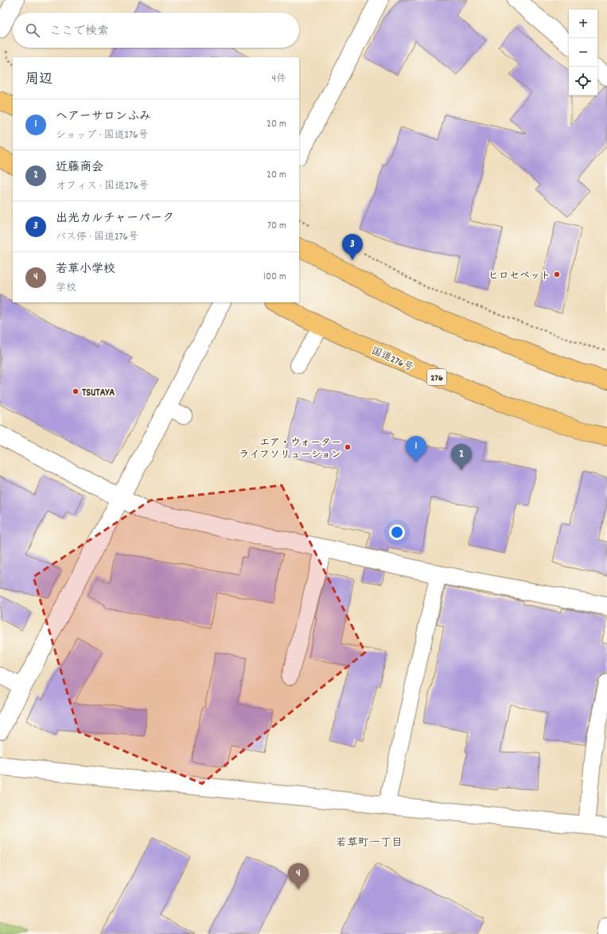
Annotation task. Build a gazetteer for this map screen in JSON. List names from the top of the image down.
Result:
{
  "streets": {
    "highway": ["国道276号", "276"]
  },
  "districts": ["若草町一丁目"],
  "places": ["ヒロセペット", "TSUTAYA", "エア・ウォーター ライフソリューション"],
  "page": {
    "map_buttons": ["+", "−"],
    "search": "ここで検索",
    "heading": ["周辺", "4件"],
    "list": [
      {
        "mark": "1",
        "name": "ヘアーサロンふみ",
        "note": "ショップ · 国道276号",
        "value": "20 m"
      },
      {
        "mark": "2",
        "name": "近藤商会",
        "note": "オフィス · 国道276号",
        "value": "20 m"
      },
      {
        "mark": "3",
        "name": "出光カルチャーパーク",
        "note": "バス停 · 国道276号",
        "value": "70 m"
      },
      {
        "mark": "4",
        "name": "若草小学校",
        "note": "学校",
        "value": "100 m"
      }
    ],
    "pins": [
      "3",
      "1",
      "2",
      "4"
    ]
  }
}
